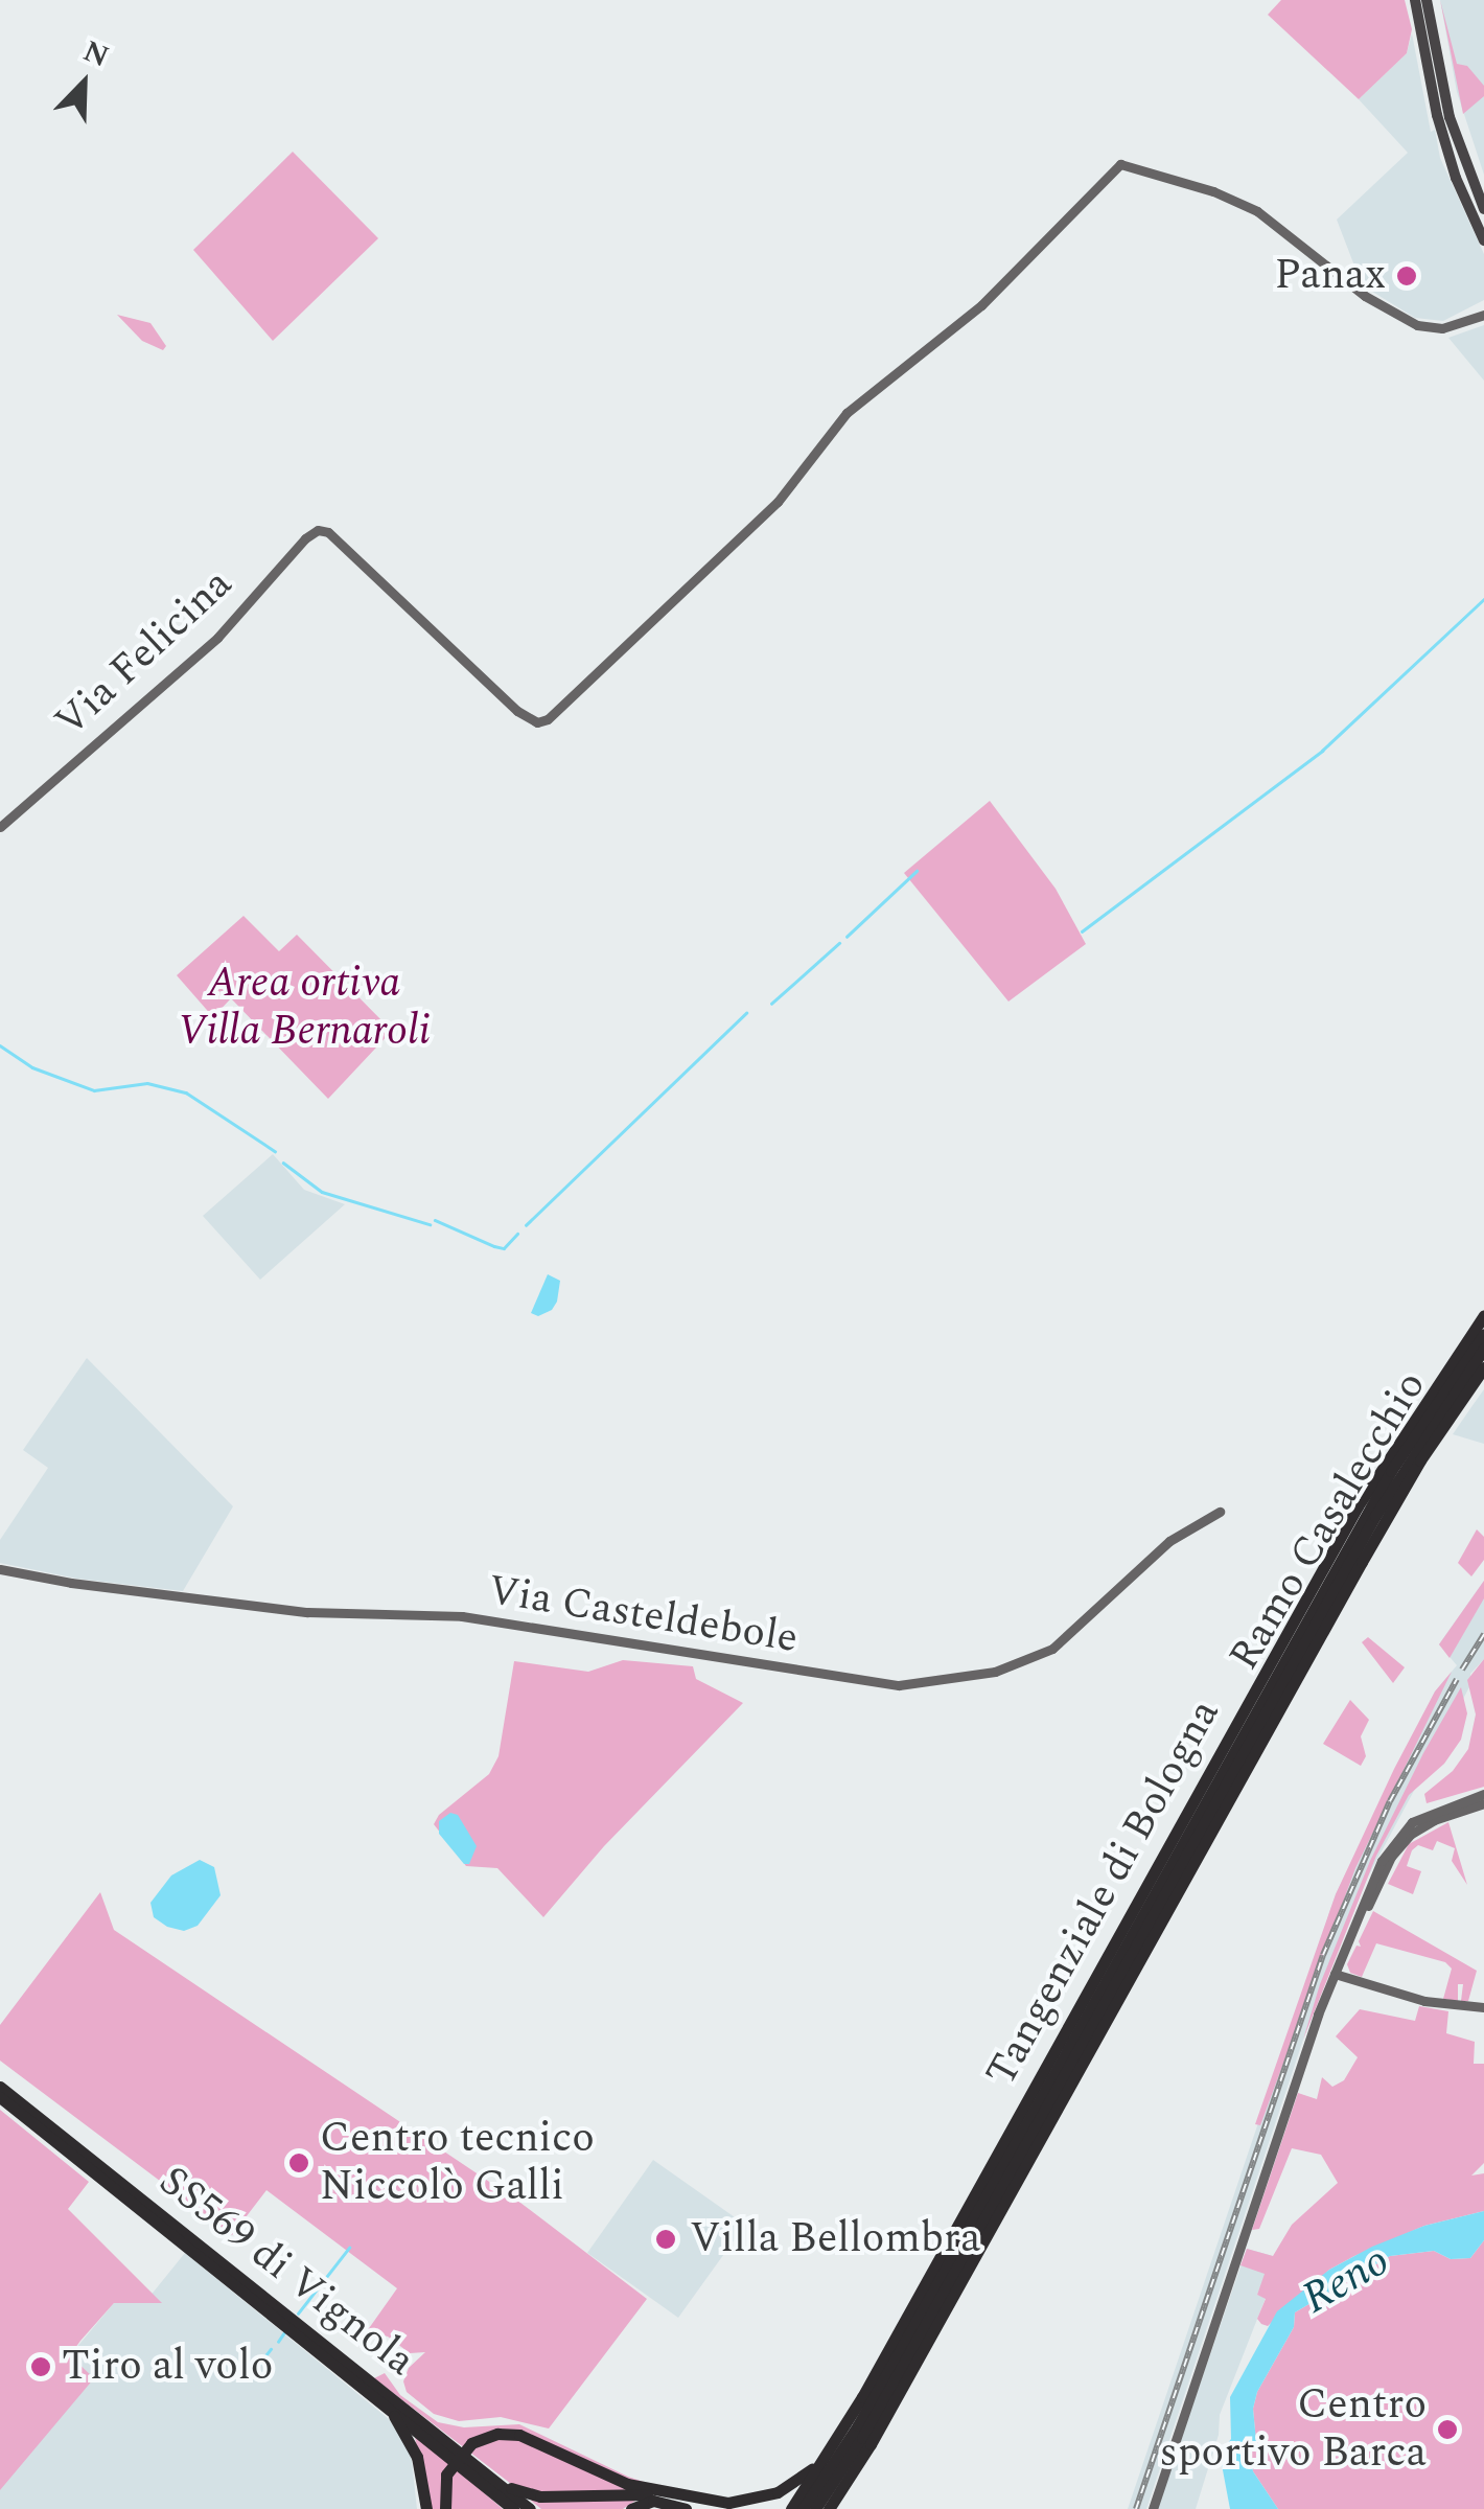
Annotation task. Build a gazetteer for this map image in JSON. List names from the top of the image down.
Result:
{
  "streets": {
    "highway": ["Ramo Casalecchio", "Tangenziale di Bologna", "SS569 di Vignola"],
    "street": ["Via Felicina", "Via Casteldebole"]
  },
  "water": ["Reno"],
  "parks": ["Area ortiva Villa Bernaroli"],
  "places": [
    "Panax",
    "Centro tecnico Niccolò Galli",
    "Villa Bellombra",
    "Tiro al volo",
    "Centro sportivo Barca"
  ],
  "north": "top right"
}
